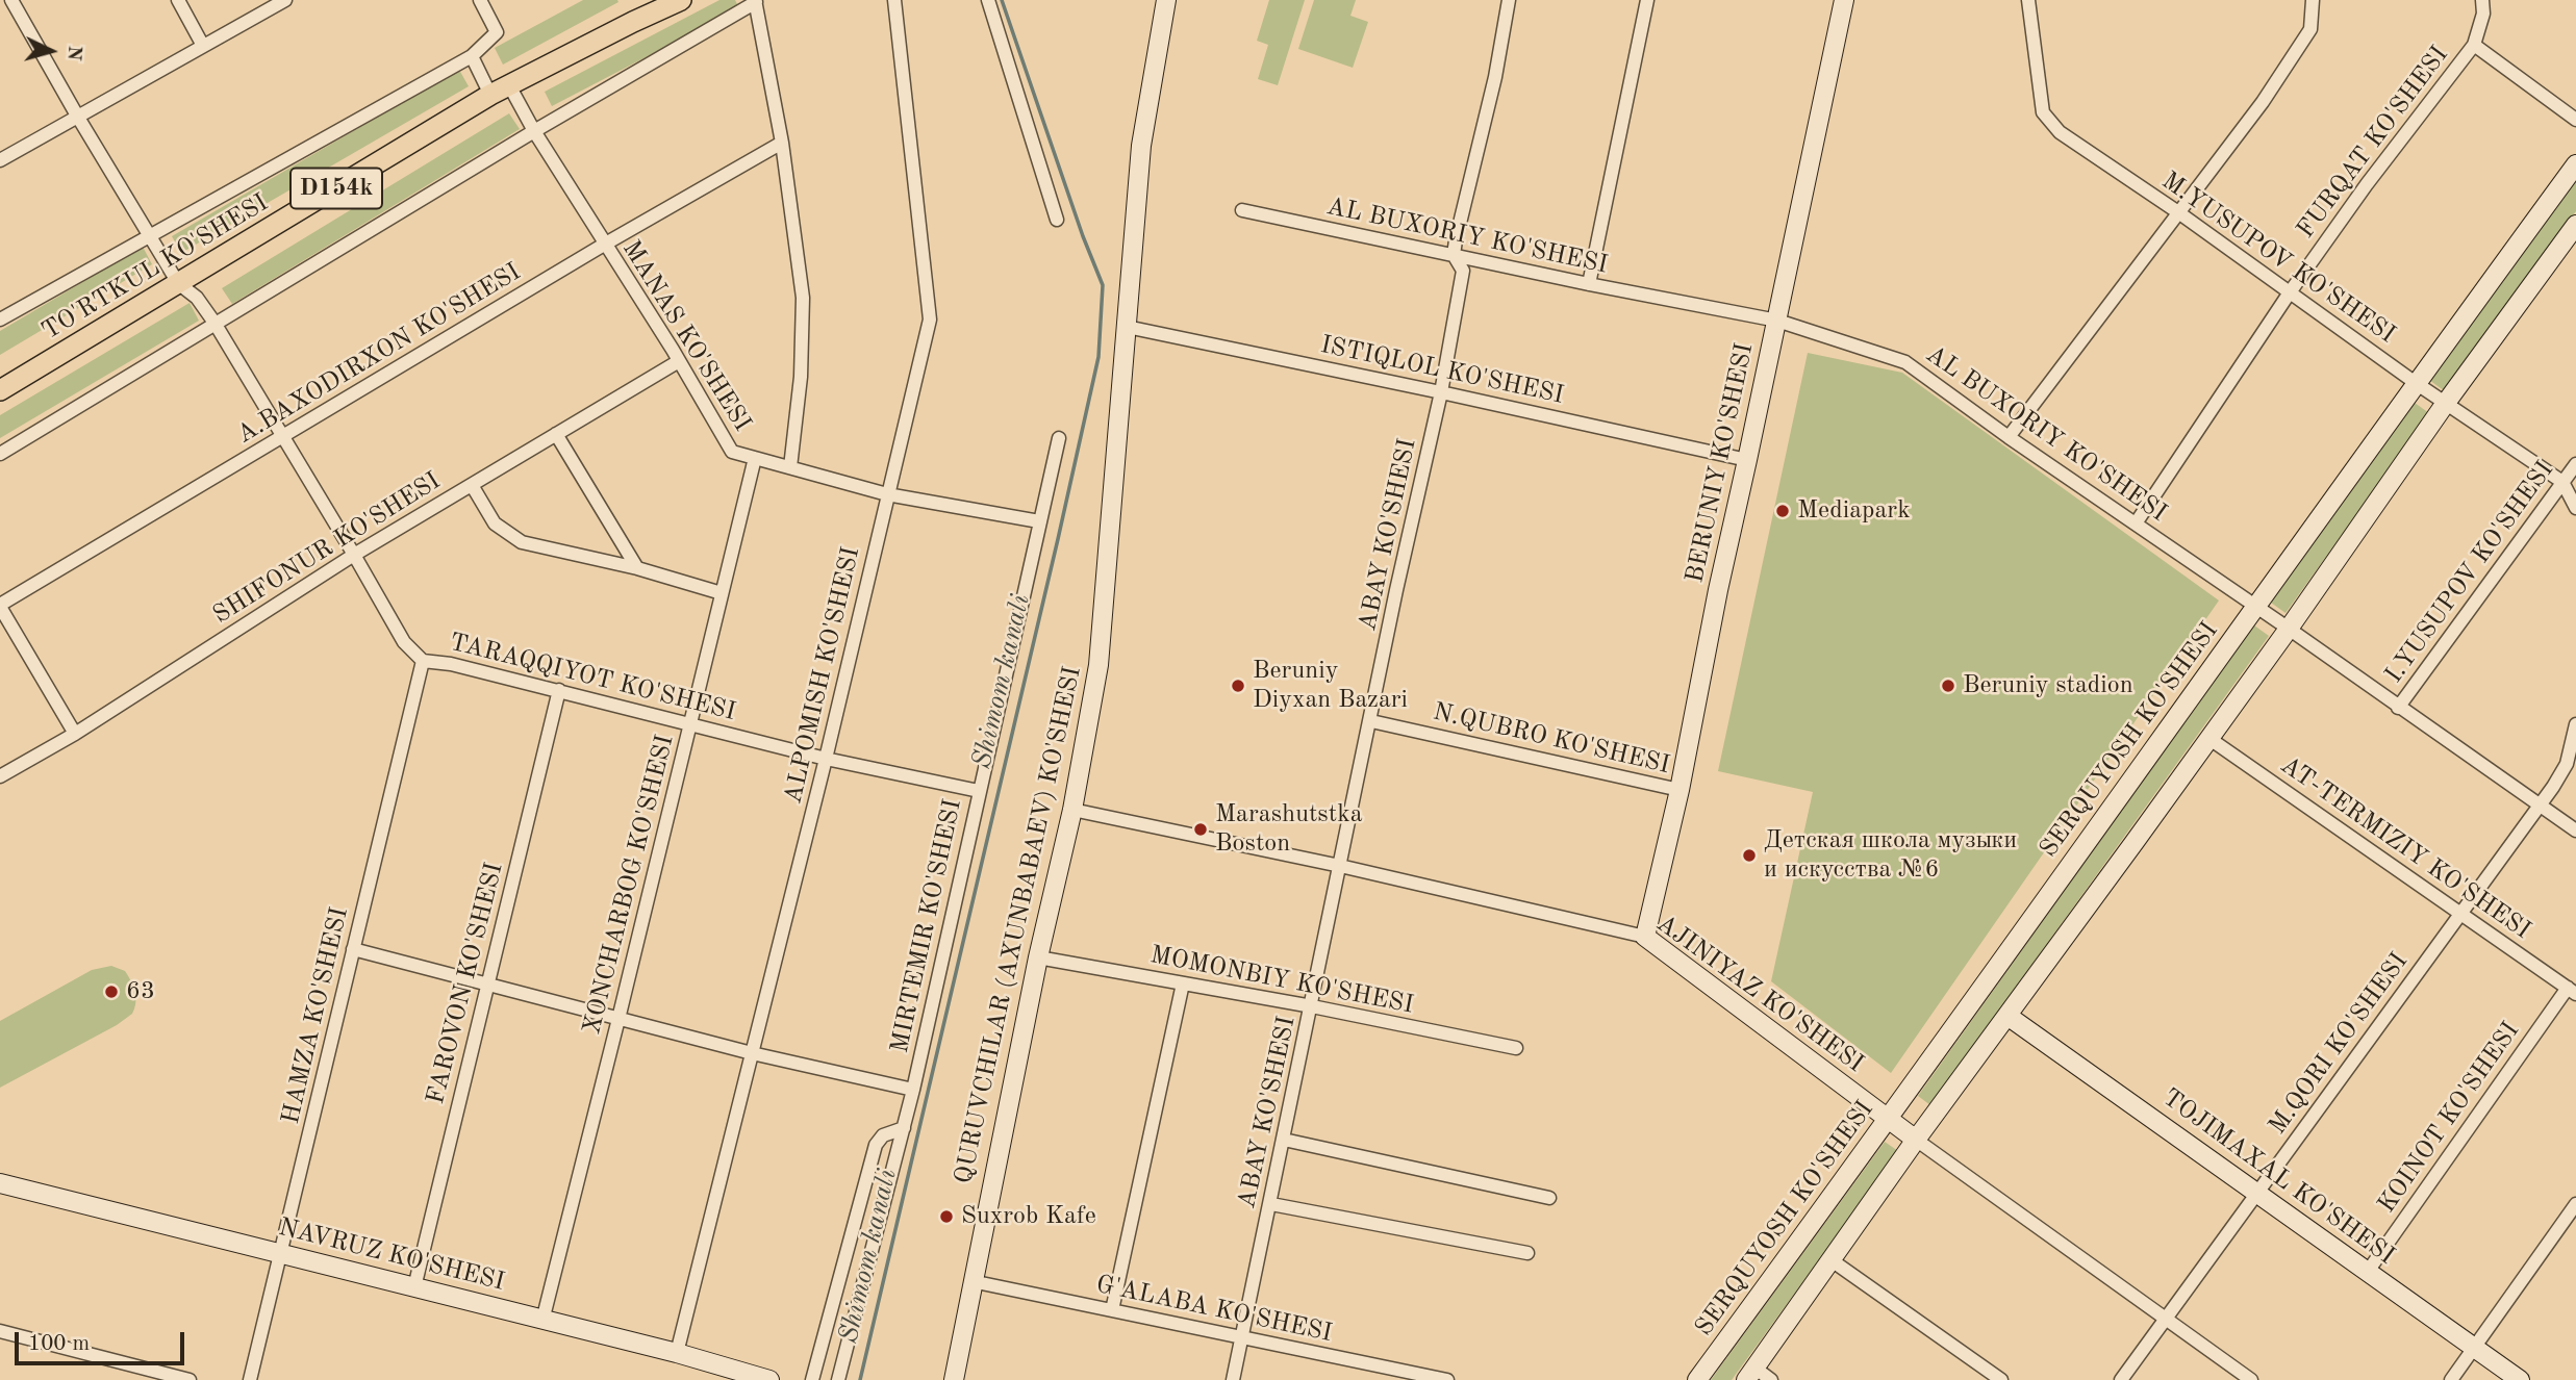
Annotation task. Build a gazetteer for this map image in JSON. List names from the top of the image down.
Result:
{
  "streets": {
    "main road": ["D154k", "TO'RTKUL KO'SHESI"],
    "street": [
      "FURQAT KO'SHESI",
      "AL BUXORIY KO'SHESI",
      "M.YUSUPOV KO'SHESI",
      "MANAS KO'SHESI",
      "A.BAXODIRXON KO'SHESI",
      "ISTIQLOL KO'SHESI",
      "BERUNIY KO'SHESI",
      "ABAY KO'SHESI",
      "SHIFONUR KO'SHESI",
      "I.YUSUPOV KO'SHESI",
      "ALPOMISH KO'SHESI",
      "TARAQQIYOT KO'SHESI",
      "N.QUBRO KO'SHESI",
      "SERQUYOSH KO'SHESI",
      "AT-TERMIZIY KO'SHESI",
      "XONCHARBOG KO'SHESI",
      "QURUVCHILAR (AXUNBABAEV) KO'SHESI",
      "MIRTEMIR KO'SHESI",
      "MOMONBIY KO'SHESI",
      "FAROVON KO'SHESI",
      "AJINIYAZ KO'SHESI",
      "HAMZA KO'SHESI",
      "M.QORI KO'SHESI",
      "KOINOT KO'SHESI",
      "TOJIMAXAL KO'SHESI",
      "NAVRUZ KO'SHESI",
      "G'ALABA KO'SHESI"
    ]
  },
  "crossings": [
    ["FURQAT KO'SHESI", "AL BUXORIY KO'SHESI"],
    ["FURQAT KO'SHESI", "M.YUSUPOV KO'SHESI"],
    ["AL BUXORIY KO'SHESI", "BERUNIY KO'SHESI"],
    ["AL BUXORIY KO'SHESI", "ABAY KO'SHESI"],
    ["AL BUXORIY KO'SHESI", "I.YUSUPOV KO'SHESI"],
    ["AL BUXORIY KO'SHESI", "SERQUYOSH KO'SHESI"],
    ["AL BUXORIY KO'SHESI", "M.QORI KO'SHESI"],
    ["M.YUSUPOV KO'SHESI", "I.YUSUPOV KO'SHESI"],
    ["M.YUSUPOV KO'SHESI", "SERQUYOSH KO'SHESI"],
    ["TO'RTKUL KO'SHESI", "MANAS KO'SHESI"],
    ["TO'RTKUL KO'SHESI", "TARAQQIYOT KO'SHESI"],
    ["MANAS KO'SHESI", "A.BAXODIRXON KO'SHESI"],
    ["MANAS KO'SHESI", "SHIFONUR KO'SHESI"],
    ["MANAS KO'SHESI", "ALPOMISH KO'SHESI"],
    ["MANAS KO'SHESI", "XONCHARBOG KO'SHESI"],
    ["MANAS KO'SHESI", "MIRTEMIR KO'SHESI"],
    ["A.BAXODIRXON KO'SHESI", "TARAQQIYOT KO'SHESI"],
    ["ISTIQLOL KO'SHESI", "BERUNIY KO'SHESI"],
    ["ISTIQLOL KO'SHESI", "ABAY KO'SHESI"],
    ["ISTIQLOL KO'SHESI", "QURUVCHILAR (AXUNBABAEV) KO'SHESI"],
    ["BERUNIY KO'SHESI", "N.QUBRO KO'SHESI"],
    ["BERUNIY KO'SHESI", "AJINIYAZ KO'SHESI"],
    ["ABAY KO'SHESI", "N.QUBRO KO'SHESI"],
    ["ABAY KO'SHESI", "MOMONBIY KO'SHESI"],
    ["ABAY KO'SHESI", "AJINIYAZ KO'SHESI"],
    ["ABAY KO'SHESI", "G'ALABA KO'SHESI"],
    ["SHIFONUR KO'SHESI", "TARAQQIYOT KO'SHESI"],
    ["ALPOMISH KO'SHESI", "TARAQQIYOT KO'SHESI"],
    ["ALPOMISH KO'SHESI", "NAVRUZ KO'SHESI"],
    ["TARAQQIYOT KO'SHESI", "XONCHARBOG KO'SHESI"],
    ["TARAQQIYOT KO'SHESI", "MIRTEMIR KO'SHESI"],
    ["TARAQQIYOT KO'SHESI", "FAROVON KO'SHESI"],
    ["TARAQQIYOT KO'SHESI", "HAMZA KO'SHESI"],
    ["SERQUYOSH KO'SHESI", "AJINIYAZ KO'SHESI"],
    ["AT-TERMIZIY KO'SHESI", "M.QORI KO'SHESI"],
    ["AT-TERMIZIY KO'SHESI", "KOINOT KO'SHESI"],
    ["XONCHARBOG KO'SHESI", "NAVRUZ KO'SHESI"],
    ["QURUVCHILAR (AXUNBABAEV) KO'SHESI", "MOMONBIY KO'SHESI"],
    ["QURUVCHILAR (AXUNBABAEV) KO'SHESI", "AJINIYAZ KO'SHESI"],
    ["QURUVCHILAR (AXUNBABAEV) KO'SHESI", "G'ALABA KO'SHESI"],
    ["FAROVON KO'SHESI", "NAVRUZ KO'SHESI"],
    ["AJINIYAZ KO'SHESI", "M.QORI KO'SHESI"],
    ["HAMZA KO'SHESI", "NAVRUZ KO'SHESI"],
    ["M.QORI KO'SHESI", "TOJIMAXAL KO'SHESI"],
    ["KOINOT KO'SHESI", "TOJIMAXAL KO'SHESI"]
  ],
  "water": ["Shimom kanali"],
  "places": [
    "Mediapark",
    "Beruniy Diyxan Bazari",
    "Beruniy stadion",
    "Marashutstka Boston",
    "Детская школа музыки и искусства №6",
    "63",
    "Suxrob Kafe"
  ],
  "scale_bar": "100 m",
  "north": "right"
}
